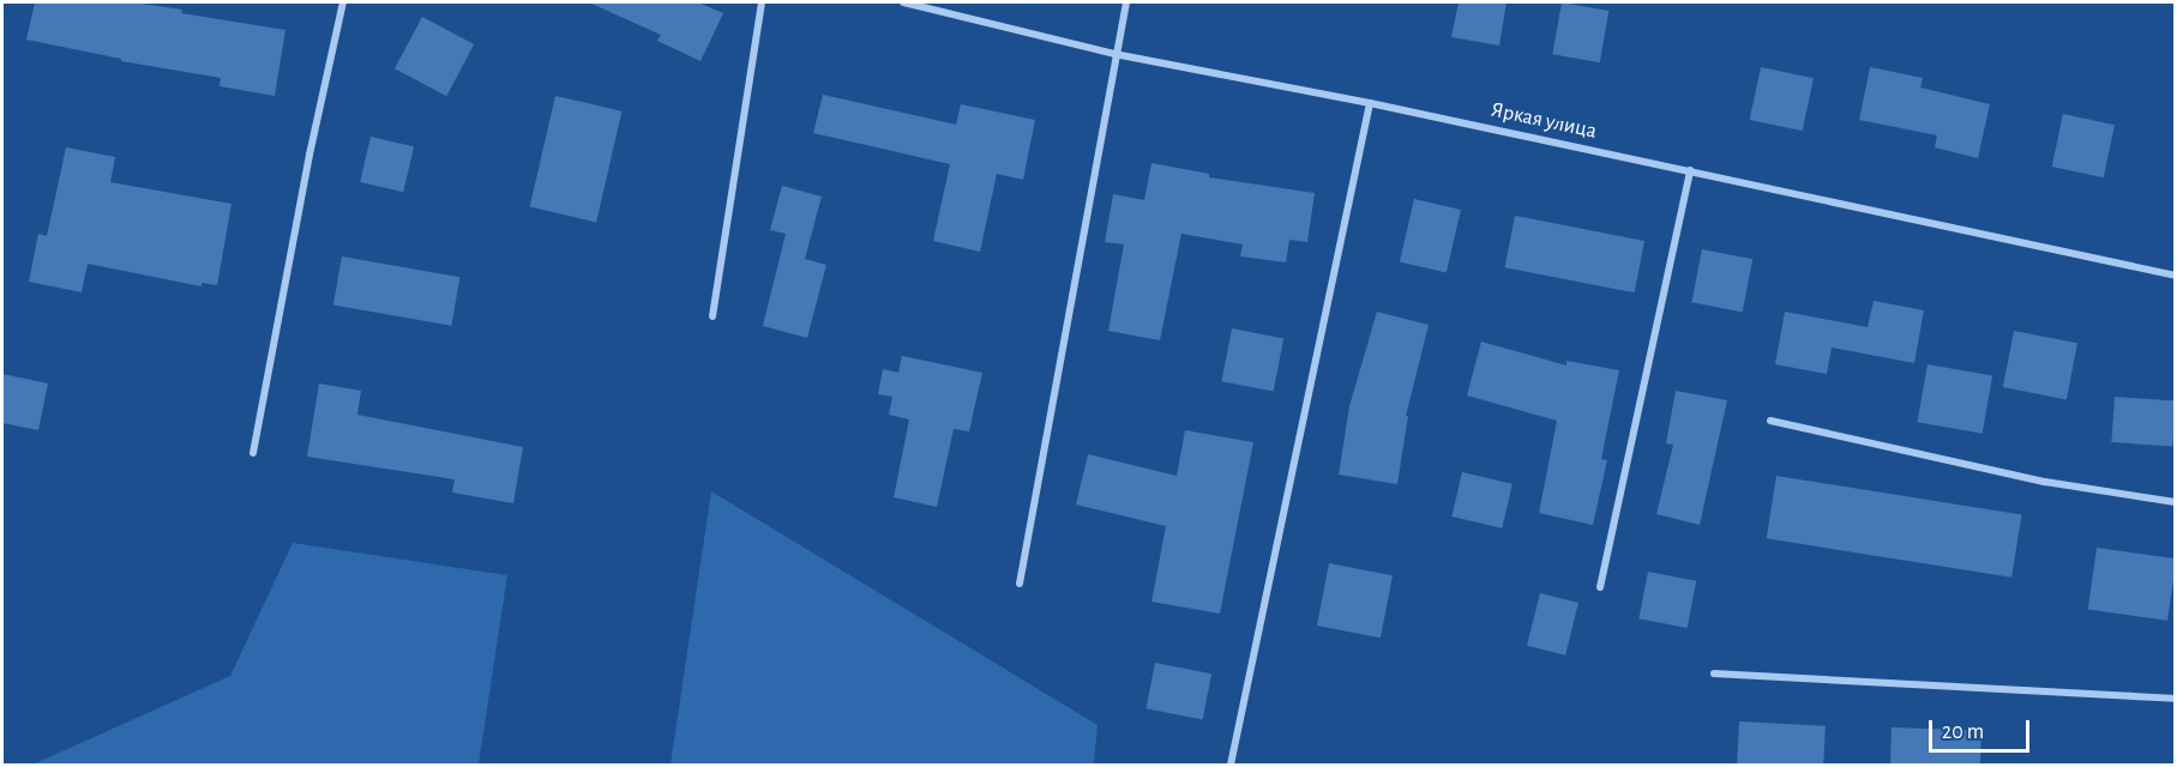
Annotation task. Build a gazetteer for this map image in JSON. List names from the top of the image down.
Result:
{
  "streets": {
    "street": ["Яркая улица"]
  },
  "scale_bar": "20 m"
}
